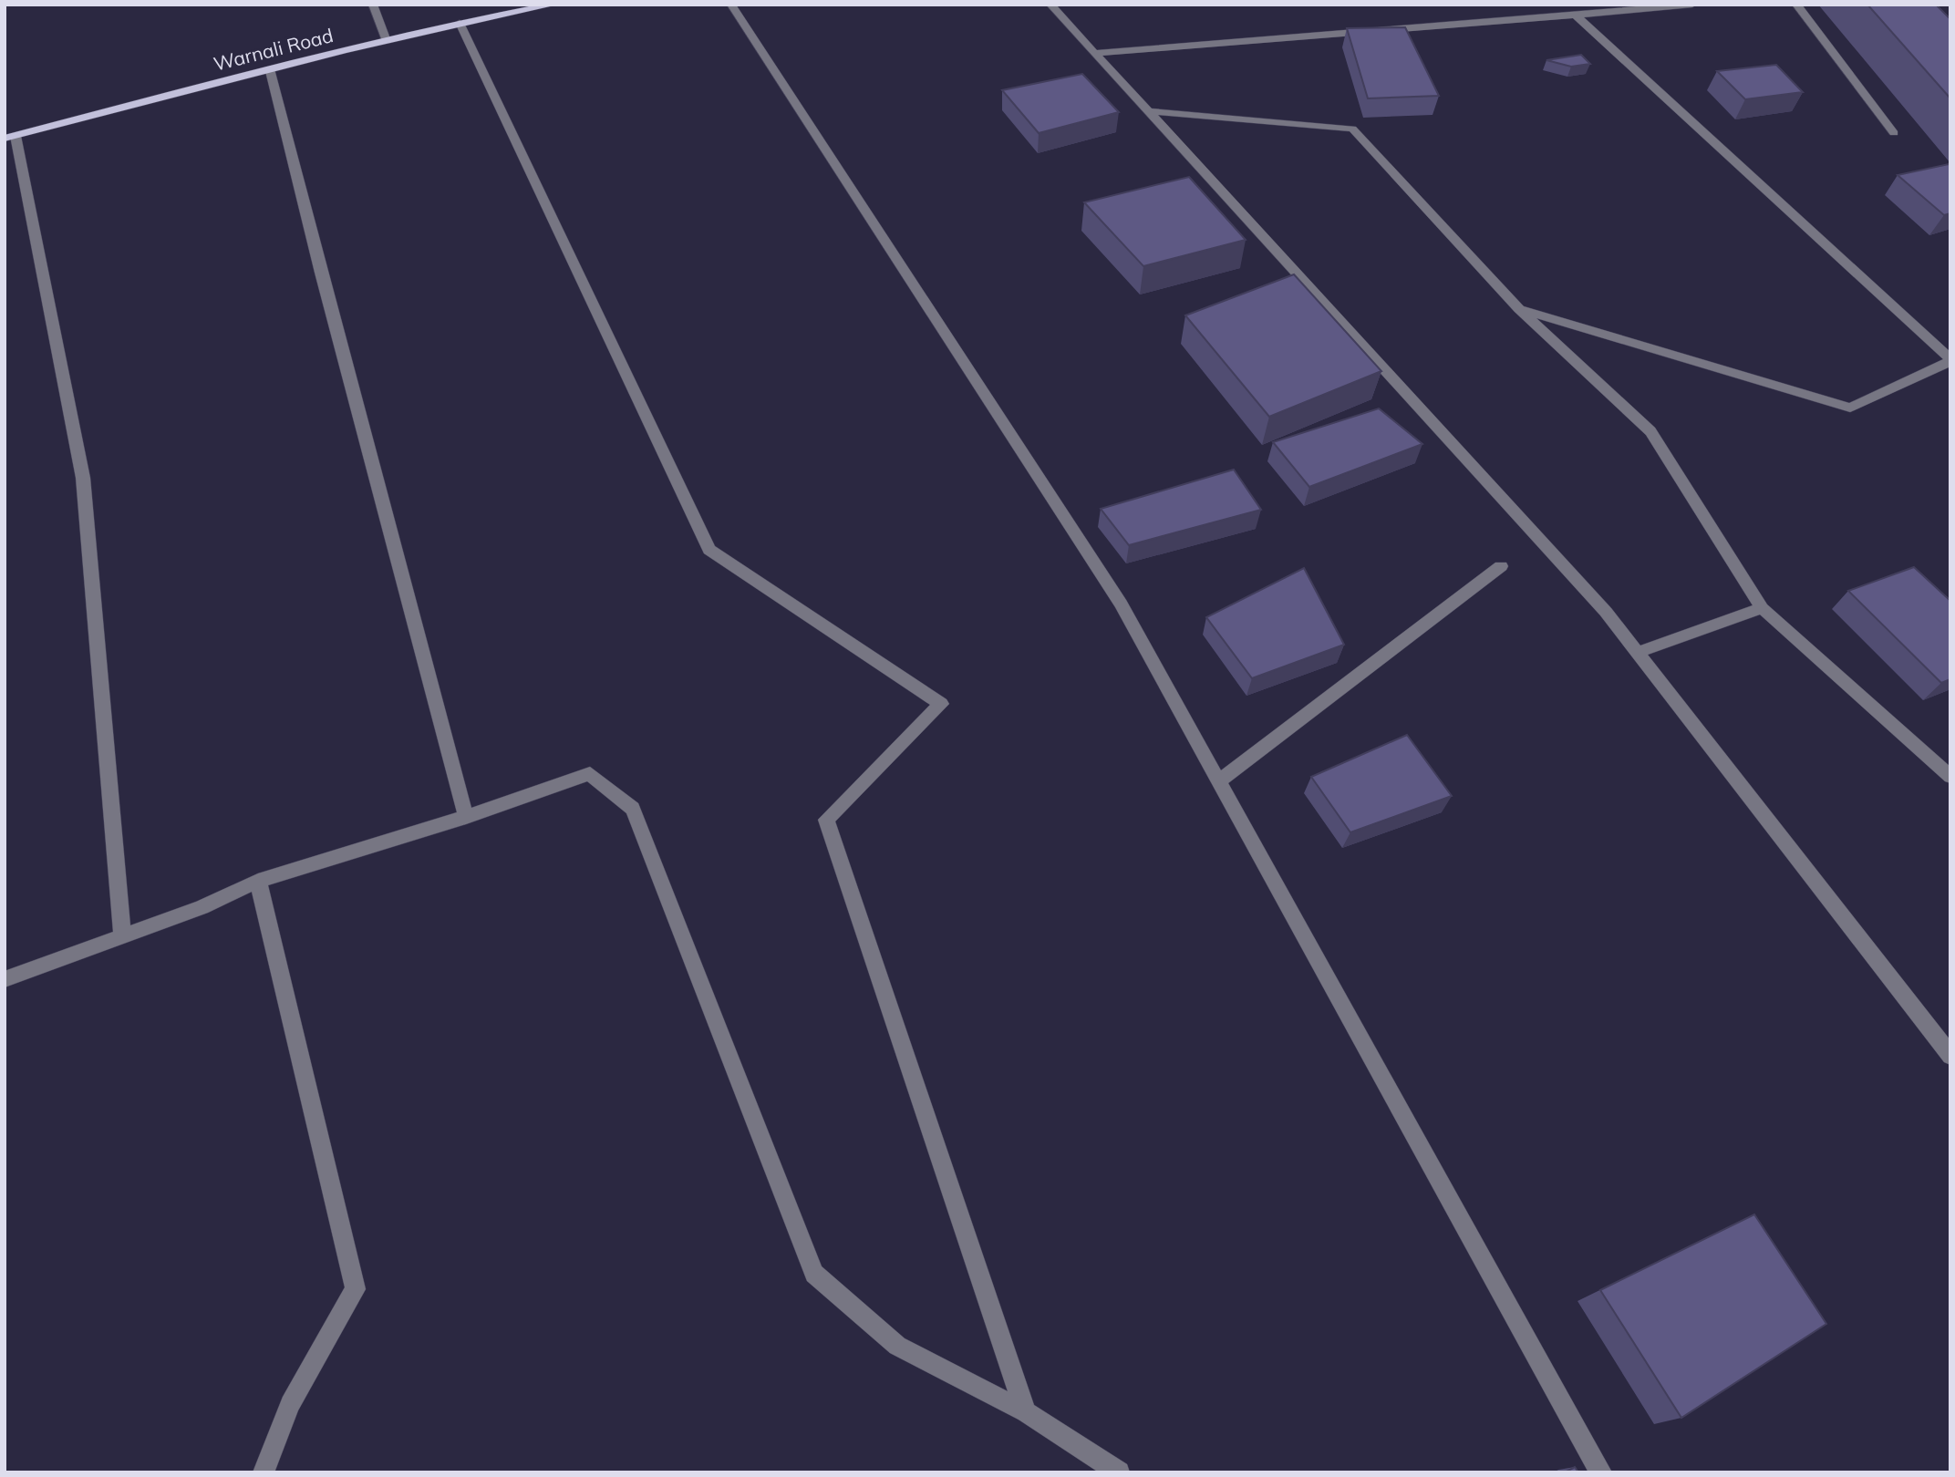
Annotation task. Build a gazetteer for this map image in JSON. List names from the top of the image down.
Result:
{
  "streets": {
    "main road": ["Warnali Road"]
  }
}
